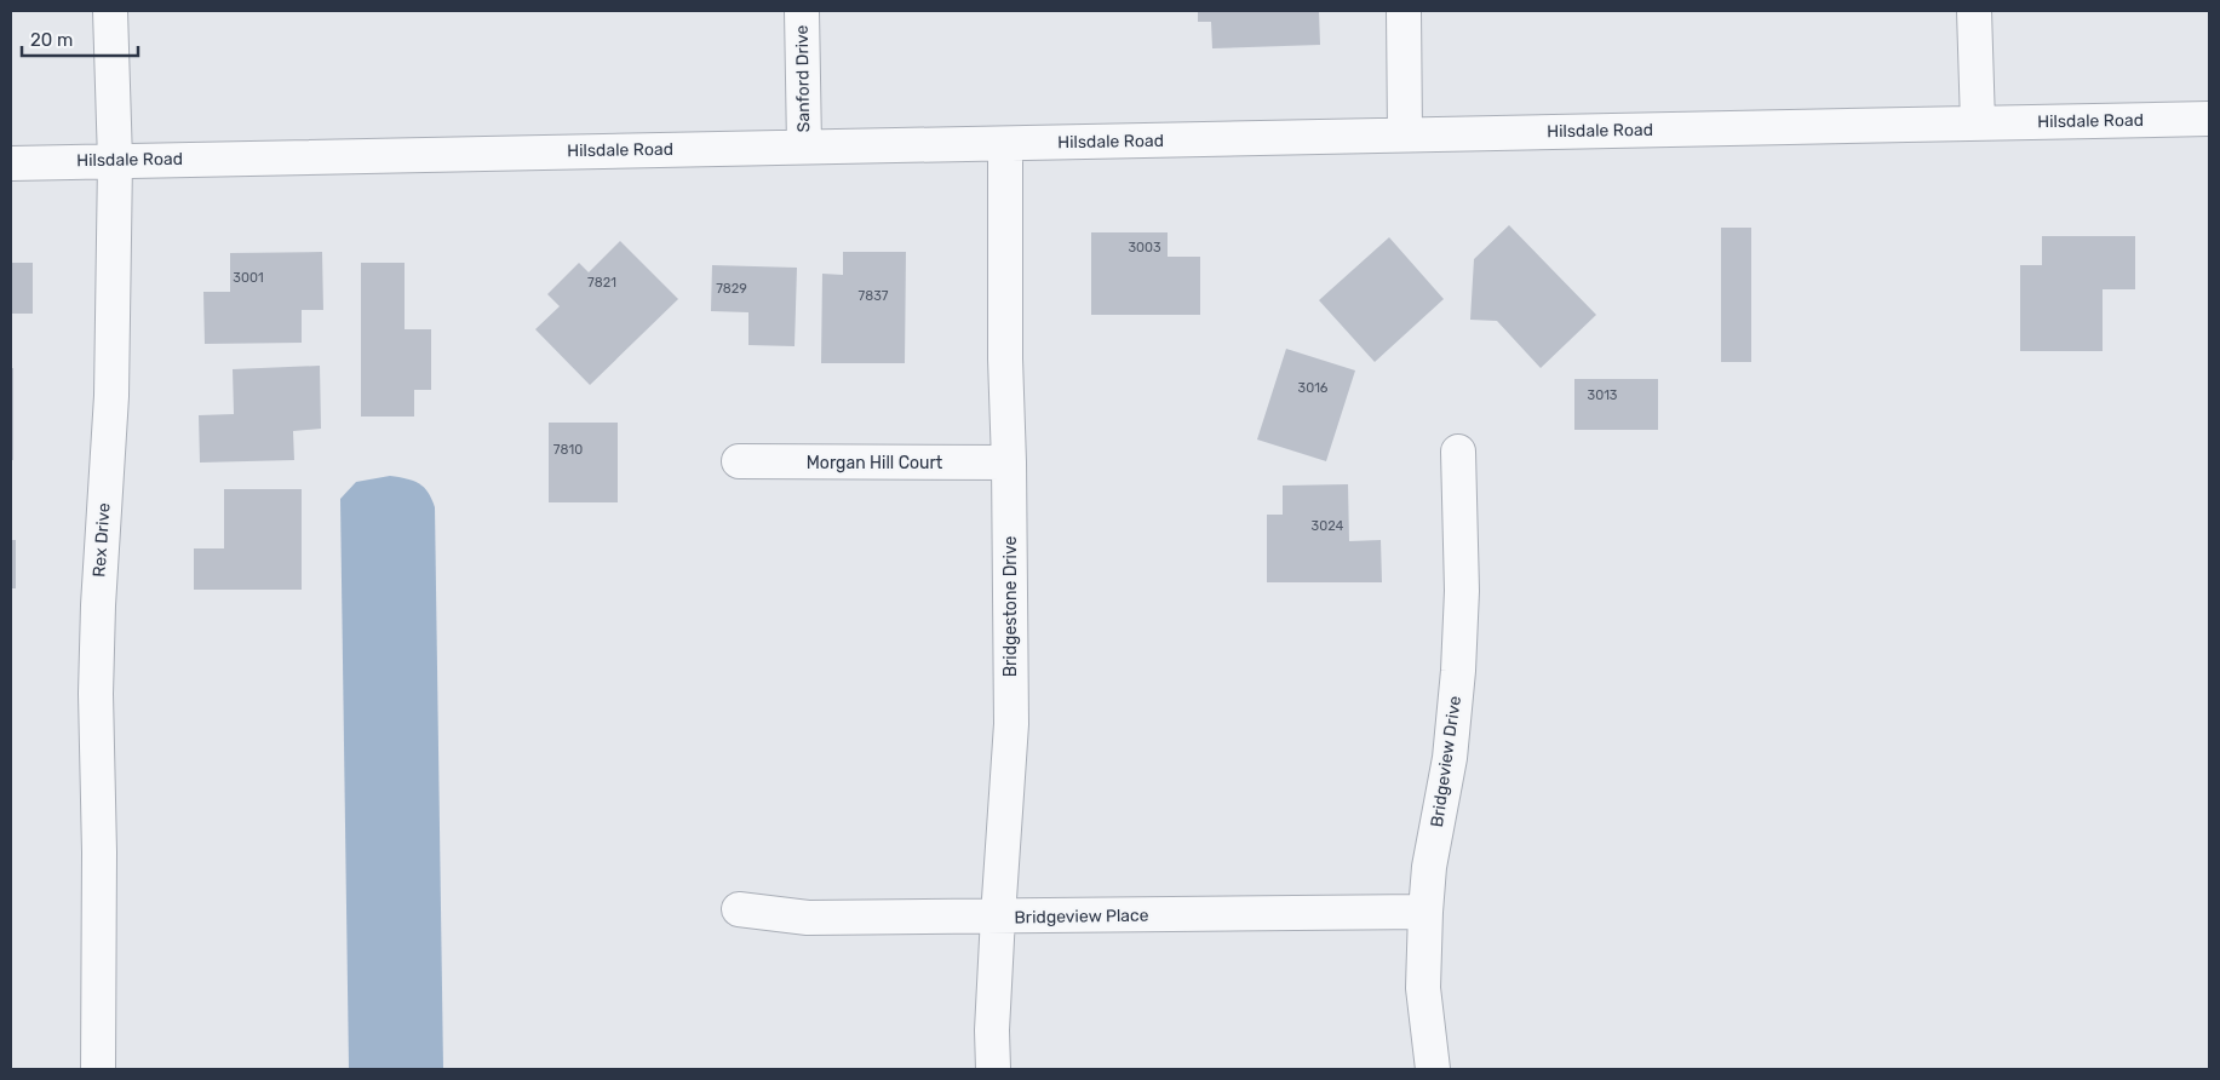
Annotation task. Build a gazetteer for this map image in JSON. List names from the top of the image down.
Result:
{
  "streets": {
    "street": [
      "Sanford Drive",
      "Hilsdale Road",
      "Morgan Hill Court",
      "Rex Drive",
      "Bridgestone Drive",
      "Bridgeview Drive",
      "Bridgeview Place"
    ]
  },
  "crossings": [
    ["Sanford Drive", "Hilsdale Road"],
    ["Hilsdale Road", "Rex Drive"],
    ["Hilsdale Road", "Bridgestone Drive"],
    ["Morgan Hill Court", "Bridgestone Drive"],
    ["Bridgestone Drive", "Bridgeview Place"],
    ["Bridgeview Drive", "Bridgeview Place"]
  ],
  "house_numbers": [
    "3003",
    "3001",
    "7821",
    "7829",
    "7837",
    "3016",
    "3013",
    "7810",
    "3024"
  ],
  "scale_bar": "20 m"
}
